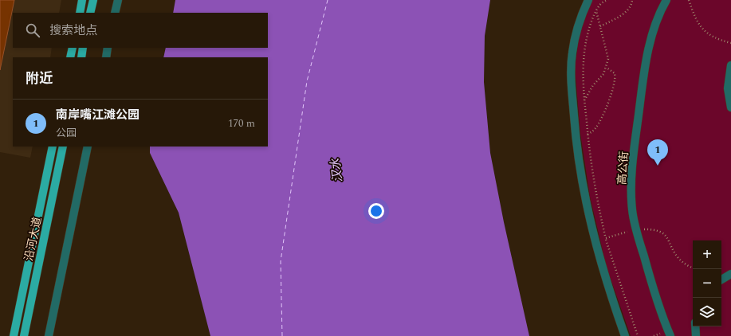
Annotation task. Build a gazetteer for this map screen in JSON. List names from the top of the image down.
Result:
{
  "streets": {
    "main road": ["沿河大道"],
    "street": ["高公街"]
  },
  "water": ["汉水"],
  "page": {
    "search": "搜索地点",
    "heading": "附近",
    "list": [
      {
        "mark": "1",
        "name": "南岸嘴江滩公园",
        "note": "公园",
        "value": "170 m"
      }
    ],
    "pins": "1",
    "map_buttons": ["+", "−"]
  }
}
